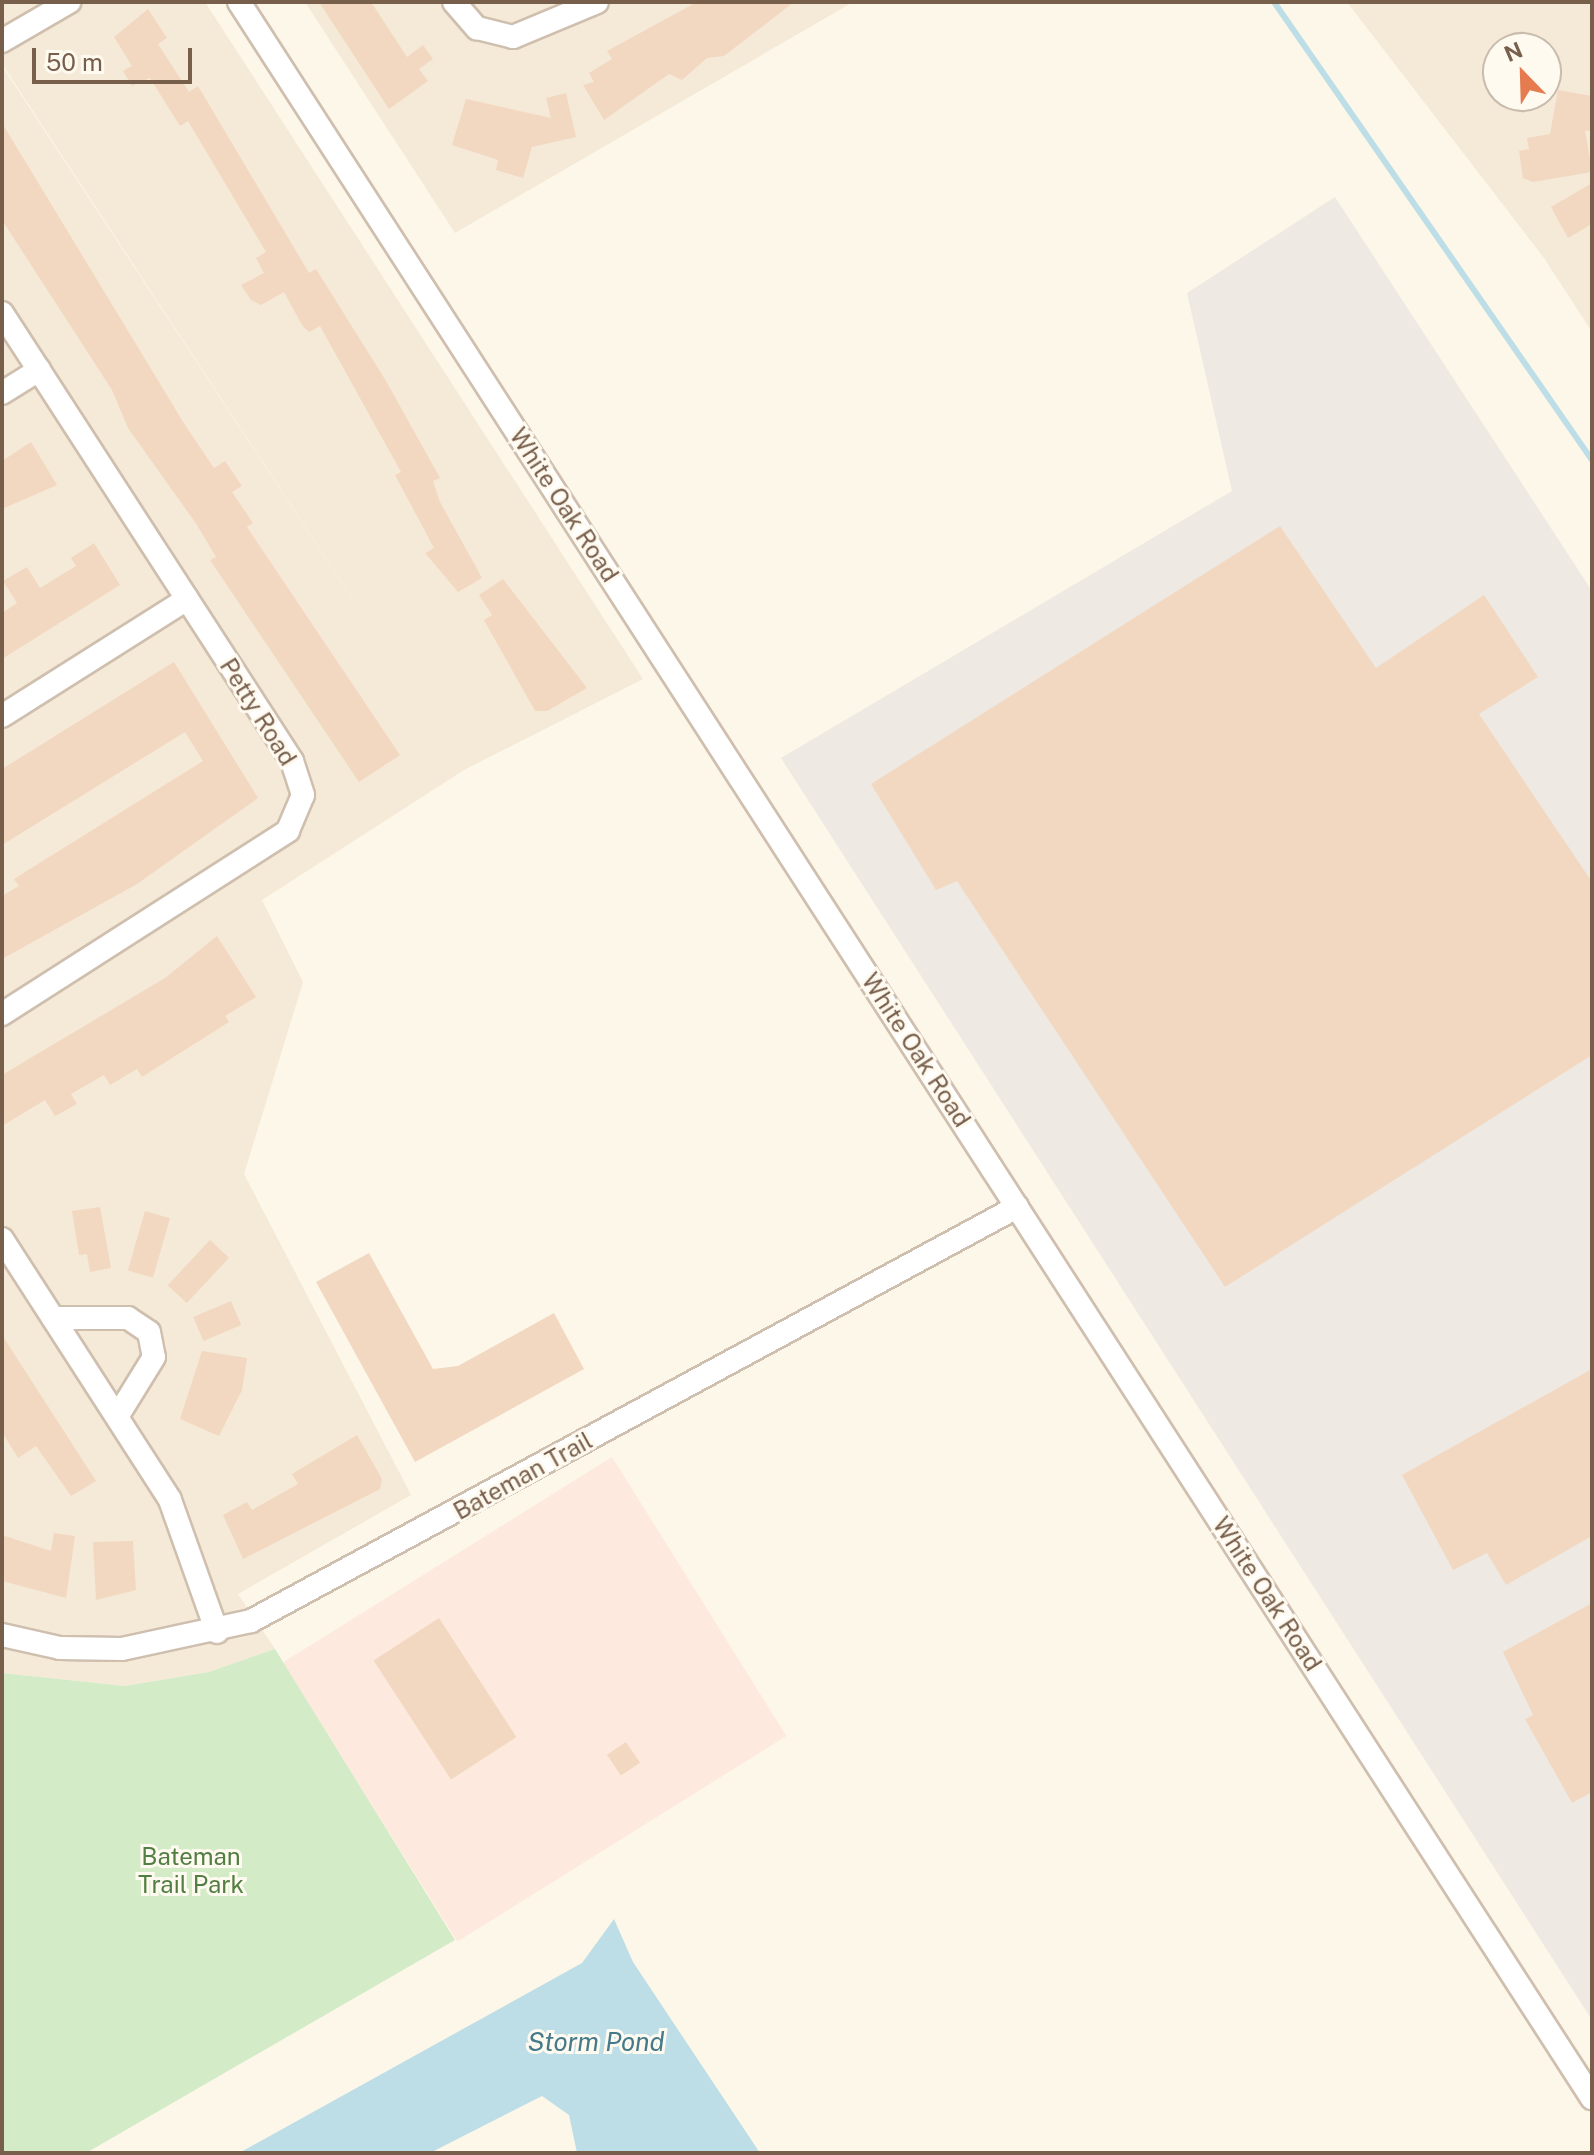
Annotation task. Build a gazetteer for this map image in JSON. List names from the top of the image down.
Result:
{
  "streets": {
    "street": ["White Oak Road", "Petty Road", "Bateman Trail"]
  },
  "crossings": [
    ["White Oak Road", "Bateman Trail"]
  ],
  "water": ["Storm Pond"],
  "parks": ["Bateman Trail Park"],
  "scale_bar": "50 m",
  "north": "top left"
}
